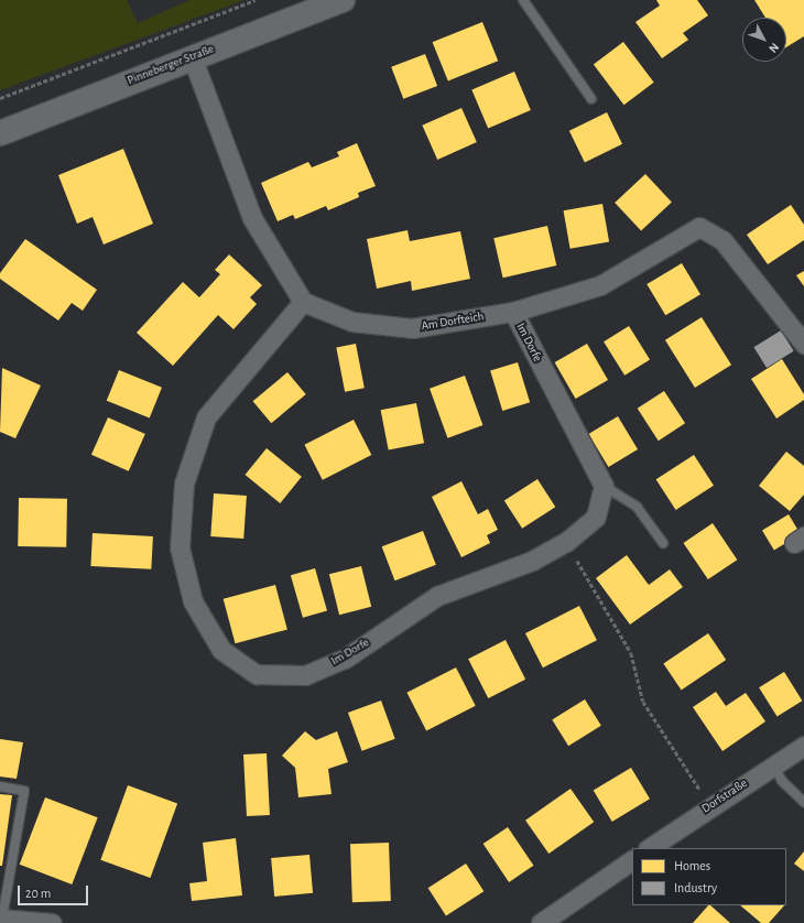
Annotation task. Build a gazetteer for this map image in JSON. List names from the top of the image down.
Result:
{
  "streets": {
    "main road": ["Pinneberger Straße"],
    "street": ["Am Dorfteich", "Im Dorfe", "Dorfstraße"]
  },
  "crossings": [
    ["Am Dorfteich", "Im Dorfe"]
  ],
  "legend": ["Homes", "Industry"],
  "scale_bar": "20 m",
  "north": "bottom right"
}
